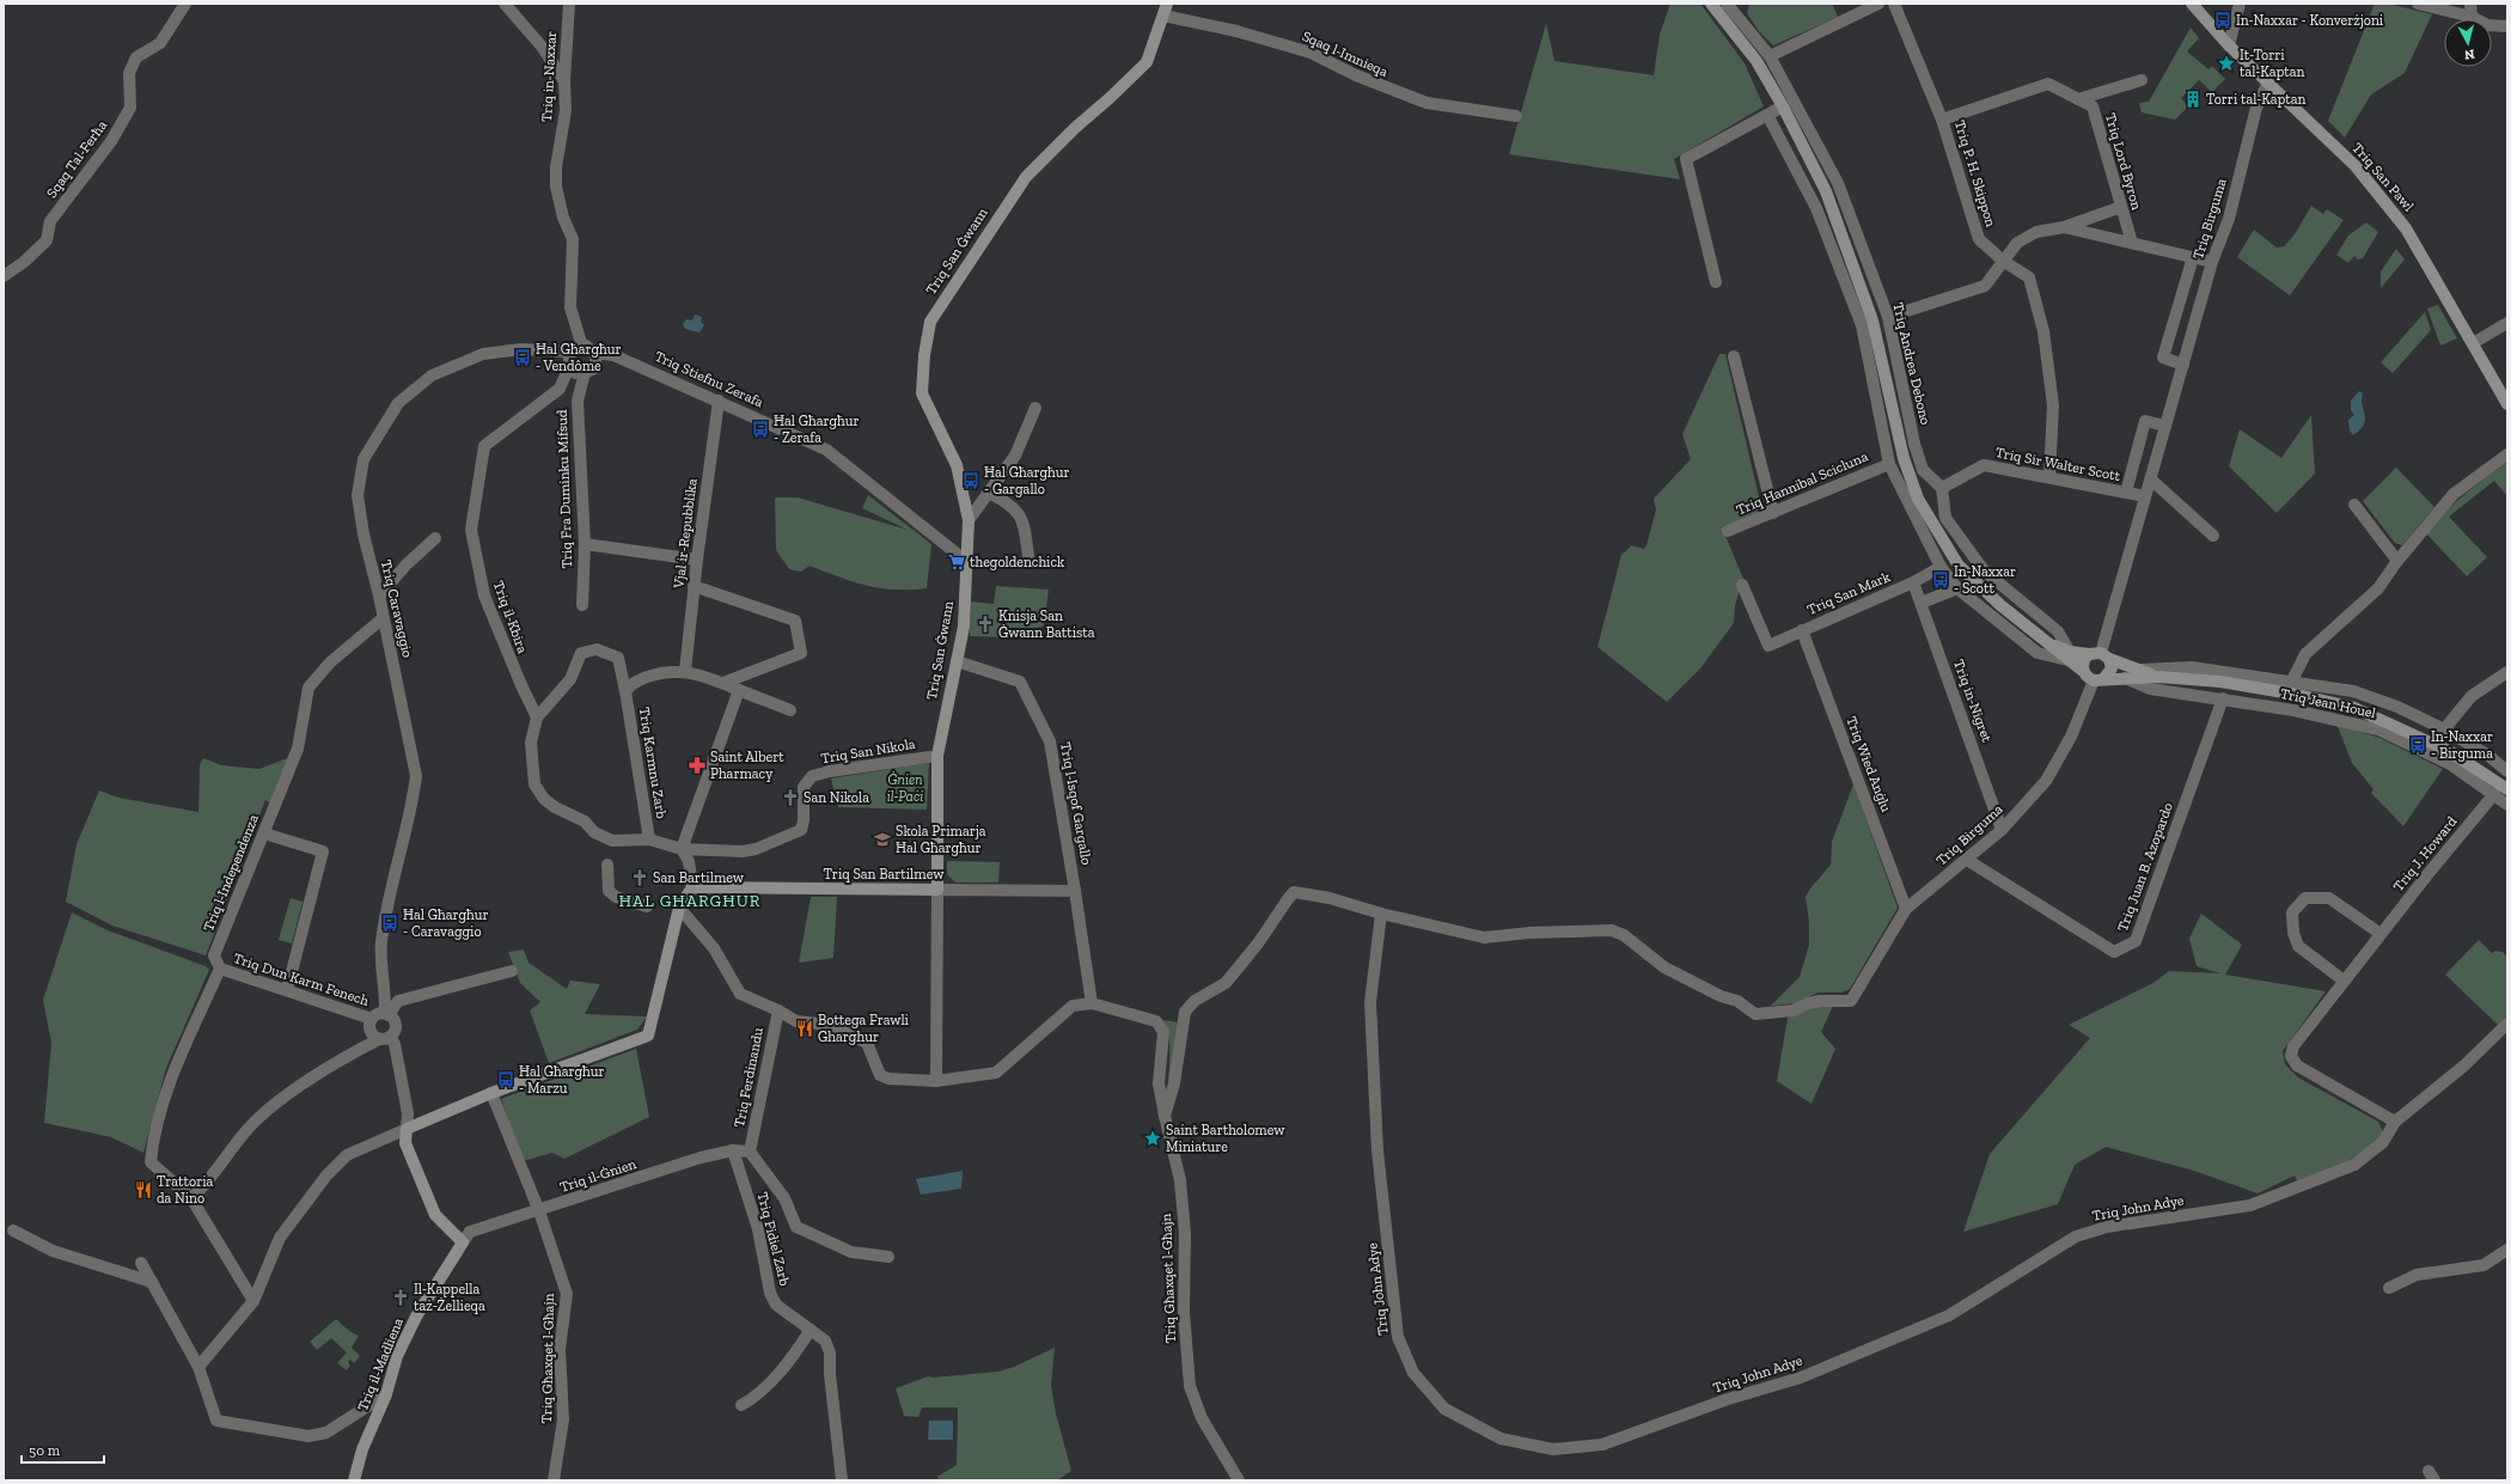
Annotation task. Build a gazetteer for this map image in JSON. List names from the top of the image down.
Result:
{
  "streets": {
    "street": [
      "Sqaq l-Imnieqa",
      "Triq in-Naxxar",
      "Sqaq Tal-Ferħa",
      "Triq Lord Byron",
      "Triq P. H. Skippon",
      "Triq San Pawl",
      "Triq Birguma",
      "Triq San Ġwann",
      "Triq Andrea Debono",
      "Triq Stiefnu Zerafa",
      "Triq Sir Walter Scott",
      "Triq Hannibal Scicluna",
      "Triq Fra Duminku Mifsud",
      "Vjal ir-Repubblika",
      "Triq San Mark",
      "Triq Caravaggio",
      "Triq il-Kbira",
      "Triq in-Nigret",
      "Triq Jean Houel",
      "Triq San Nikola",
      "Triq Karmnu Zarb",
      "Triq Wied Anġlu",
      "Triq l-Isqof Gargallo",
      "Triq J. Howard",
      "Triq Juan B. Azopardo",
      "Triq l-Independenza",
      "Triq San Bartilmew",
      "Triq Dun Karm Fenech",
      "Triq Ferdinandu",
      "Triq il-Ġnien",
      "Triq John Adye",
      "Triq Fidiel Zarb",
      "Triq Għaxqet l-Għajn",
      "Triq il-Madliena"
    ]
  },
  "crossings": [
    ["Sqaq l-Imnieqa", "Triq San Ġwann"],
    ["Triq in-Naxxar", "Triq Stiefnu Zerafa"],
    ["Triq in-Naxxar", "Triq Fra Duminku Mifsud"],
    ["Triq in-Naxxar", "Triq Caravaggio"],
    ["Triq in-Naxxar", "Triq il-Kbira"],
    ["Triq Lord Byron", "Triq P. H. Skippon"],
    ["Triq P. H. Skippon", "Triq Sir Walter Scott"],
    ["Triq San Pawl", "Triq Birguma"],
    ["Triq Birguma", "Triq Andrea Debono"],
    ["Triq Birguma", "Triq Sir Walter Scott"],
    ["Triq Birguma", "Triq in-Nigret"],
    ["Triq Birguma", "Triq Jean Houel"],
    ["Triq Birguma", "Triq Wied Anġlu"],
    ["Triq Birguma", "Triq Juan B. Azopardo"],
    ["Triq Birguma", "Triq John Adye"],
    ["Triq San Ġwann", "Triq Stiefnu Zerafa"],
    ["Triq San Ġwann", "Triq San Nikola"],
    ["Triq San Ġwann", "Triq l-Isqof Gargallo"],
    ["Triq San Ġwann", "Triq San Bartilmew"],
    ["Triq Andrea Debono", "Triq Sir Walter Scott"],
    ["Triq Andrea Debono", "Triq Hannibal Scicluna"],
    ["Triq Andrea Debono", "Triq San Mark"],
    ["Triq Andrea Debono", "Triq Jean Houel"],
    ["Triq Stiefnu Zerafa", "Triq Fra Duminku Mifsud"],
    ["Triq Stiefnu Zerafa", "Vjal ir-Repubblika"],
    ["Triq Stiefnu Zerafa", "Triq Caravaggio"],
    ["Triq Stiefnu Zerafa", "Triq il-Kbira"],
    ["Triq Fra Duminku Mifsud", "Triq Caravaggio"],
    ["Triq Fra Duminku Mifsud", "Triq il-Kbira"],
    ["Triq San Mark", "Triq in-Nigret"],
    ["Triq San Mark", "Triq Wied Anġlu"],
    ["Triq Caravaggio", "Triq il-Kbira"],
    ["Triq Caravaggio", "Triq l-Independenza"],
    ["Triq Caravaggio", "Triq Dun Karm Fenech"],
    ["Triq il-Kbira", "Triq Karmnu Zarb"],
    ["Triq Jean Houel", "Triq J. Howard"],
    ["Triq Jean Houel", "Triq Juan B. Azopardo"],
    ["Triq l-Isqof Gargallo", "Triq San Bartilmew"],
    ["Triq l-Isqof Gargallo", "Triq Għaxqet l-Għajn"],
    ["Triq J. Howard", "Triq John Adye"],
    ["Triq l-Independenza", "Triq Dun Karm Fenech"],
    ["Triq Ferdinandu", "Triq il-Ġnien"],
    ["Triq il-Ġnien", "Triq Fidiel Zarb"],
    ["Triq il-Ġnien", "Triq Għaxqet l-Għajn"],
    ["Triq il-Ġnien", "Triq il-Madliena"]
  ],
  "districts": ["ĦAL GĦARGĦUR"],
  "parks": ["Ġnien il-Paċi"],
  "places": {
    "bus stop": [
      "In-Naxxar - Konverżjoni",
      "Ħal Għargħur - Vendôme",
      "Ħal Għargħur - Zerafa",
      "Ħal Għargħur - Gargallo",
      "In-Naxxar - Scott",
      "In-Naxxar - Birguma",
      "Ħal Għargħur - Caravaggio",
      "Ħal Għargħur - Marzu"
    ],
    "place": ["It-Torri tal-Kaptan", "Saint Bartholomew Miniature"],
    "building": ["Torri tal-Kaptan"],
    "supermarket": ["thegoldenchick"],
    "church": [
      "Knisja San Ġwann Battista",
      "San Nikola",
      "San Bartilmew",
      "Il-Kappella taż-Żellieqa"
    ],
    "pharmacy": ["Saint Albert Pharmacy"],
    "school or university": ["Skola Primarja Ħal Għargħur"],
    "restaurant": ["Bottega Frawli Gharghur", "Trattoria da Nino"]
  },
  "scale_bar": "50 m",
  "north": "bottom"
}
